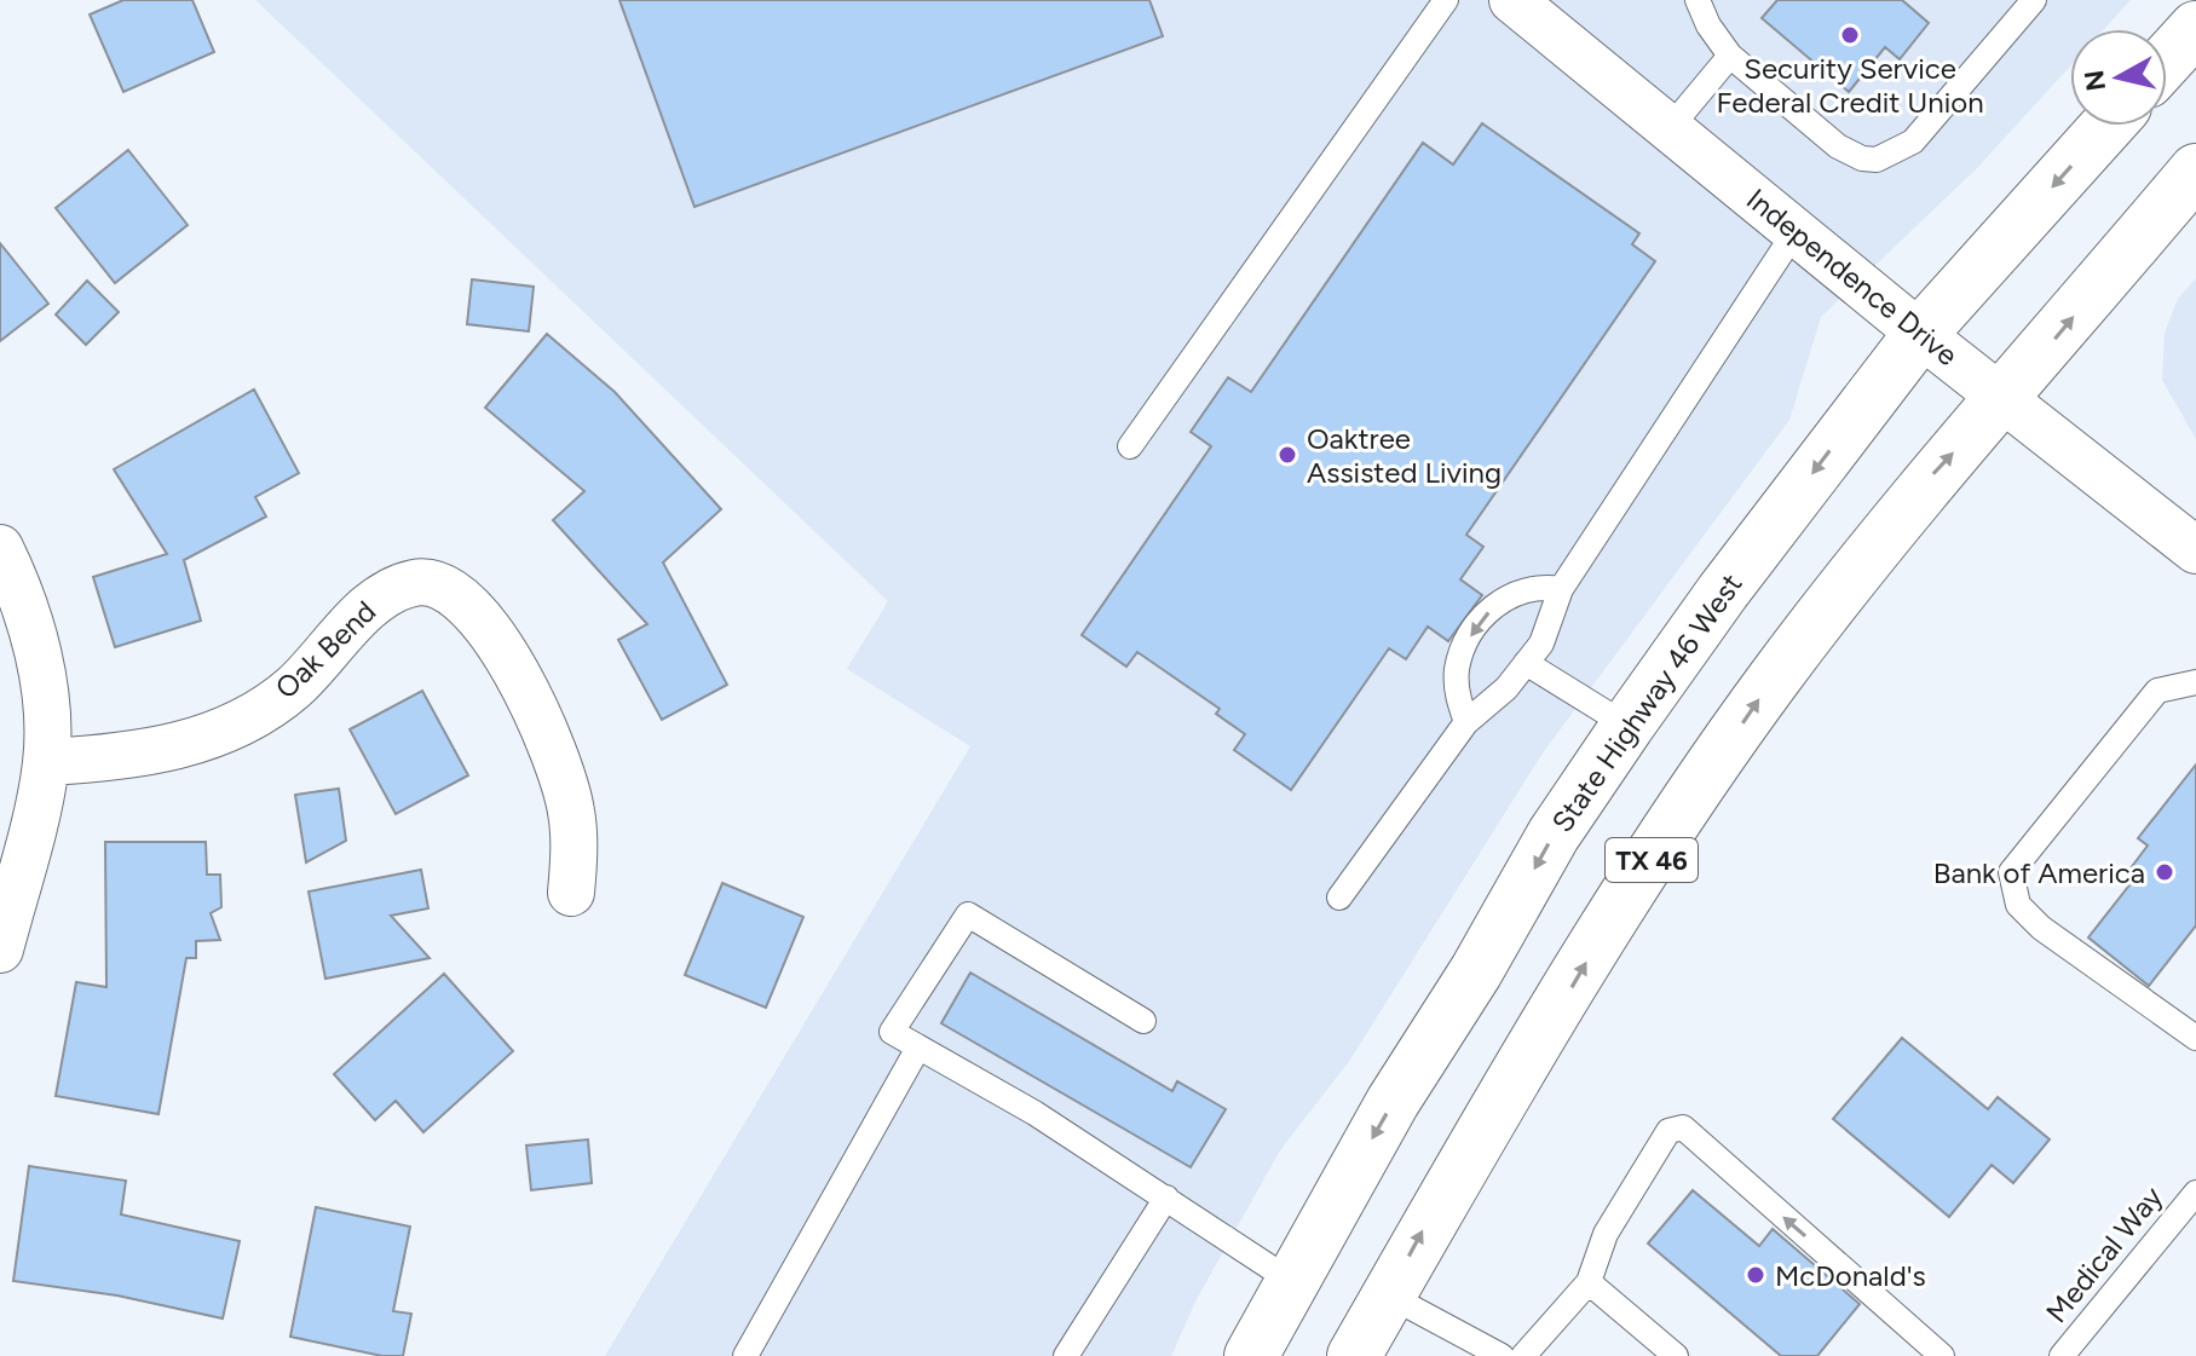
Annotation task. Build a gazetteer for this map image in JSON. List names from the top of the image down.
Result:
{
  "streets": {
    "main road": ["State Highway 46 West", "TX 46"],
    "street": ["Independence Drive", "Oak Bend"],
    "lane": ["Medical Way"]
  },
  "crossings": [
    ["Independence Drive", "State Highway 46 West"],
    ["Independence Drive", "TX 46"]
  ],
  "places": [
    "Security Service Federal Credit Union",
    "Oaktree Assisted Living",
    "Bank of America",
    "McDonald's"
  ],
  "north": "left"
}
